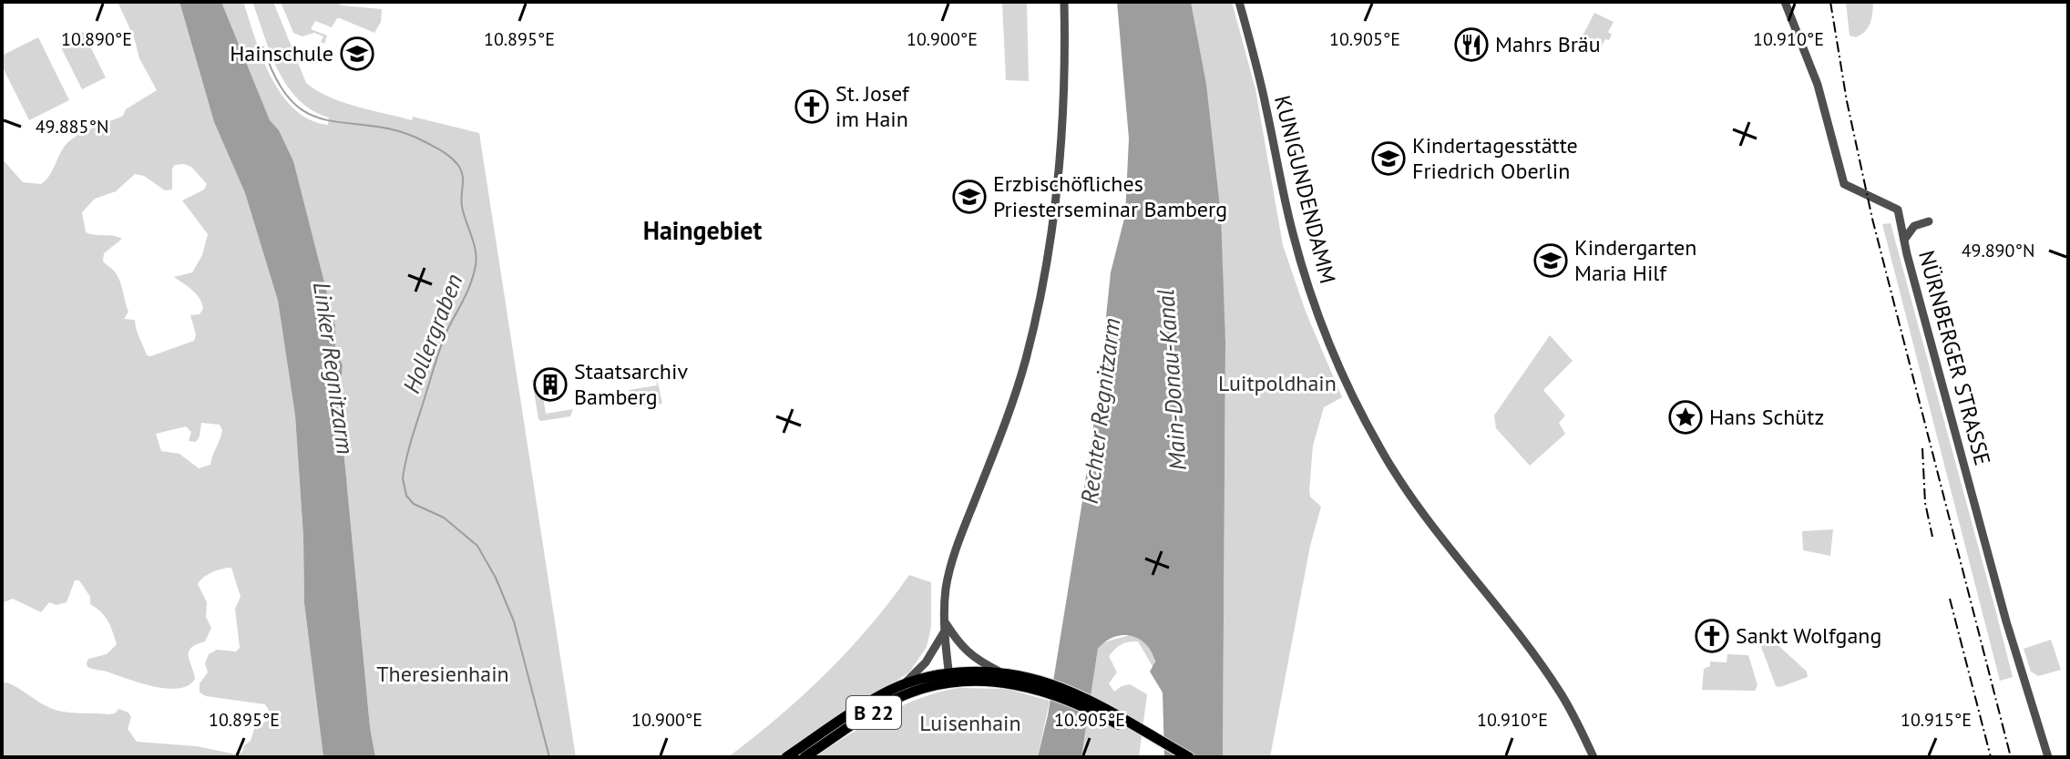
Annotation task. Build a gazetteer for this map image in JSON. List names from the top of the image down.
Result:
{
  "streets": {
    "main road": ["B 22"],
    "street": ["KUNIGUNDENDAMM", "NÜRNBERGER STRASSE"]
  },
  "districts": ["Haingebiet"],
  "water": [
    "Hollergraben",
    "Linker Regnitzarm",
    "Main-Donau-Kanal",
    "Rechter Regnitzarm"
  ],
  "parks": ["Luitpoldhain", "Theresienhain", "Luisenhain"],
  "places": {
    "restaurant": ["Mahrs Bräu"],
    "school or university": [
      "Hainschule",
      "Kindertagesstätte Friedrich Oberlin",
      "Erzbischöfliches Priesterseminar Bamberg",
      "Kindergarten Maria Hilf"
    ],
    "church": ["St. Josef im Hain", "Sankt Wolfgang"],
    "building": ["Staatsarchiv Bamberg"],
    "place": ["Hans Schütz"]
  },
  "coordinates": [
    "10.895°E",
    "10.905°E",
    "10.910°E",
    "10.890°E",
    "10.900°E",
    "49.885°N",
    "49.890°N",
    "10.915°E"
  ]
}
